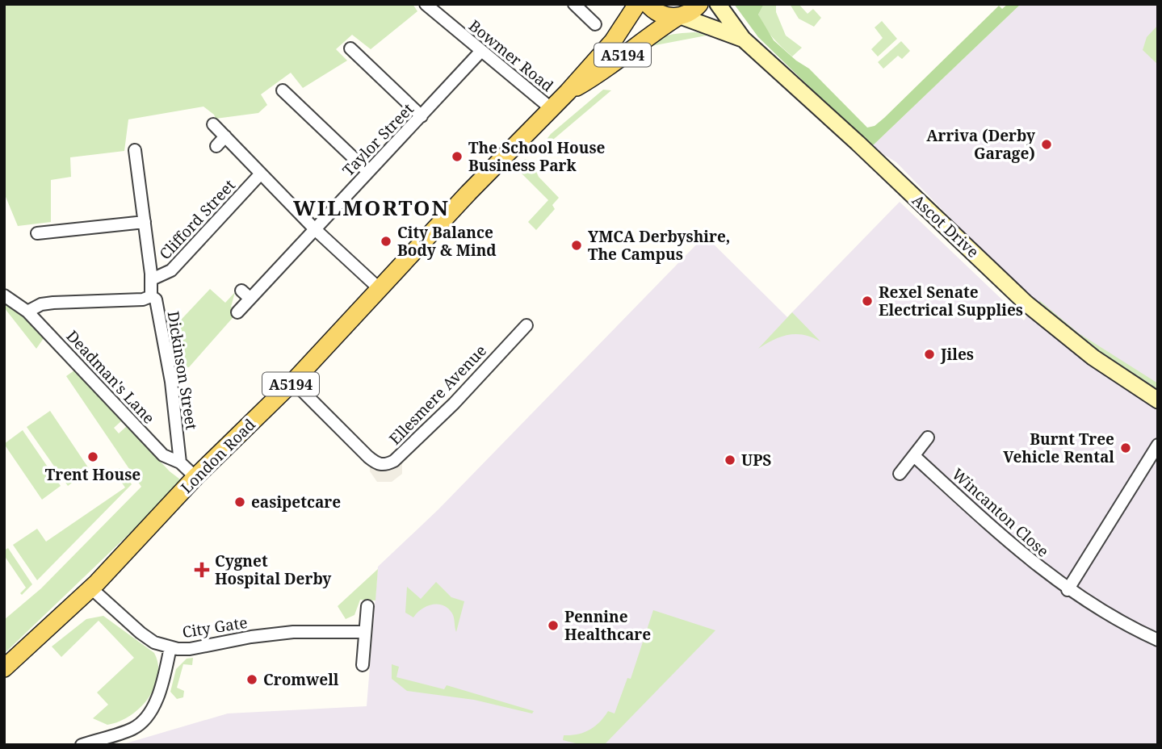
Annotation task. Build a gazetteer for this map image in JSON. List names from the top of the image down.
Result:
{
  "streets": {
    "main road": ["A5194", "London Road"],
    "street": [
      "Bowmer Road",
      "Taylor Street",
      "Clifford Street",
      "Ascot Drive",
      "Dickinson Street",
      "Deadman's Lane",
      "Ellesmere Avenue",
      "Wincanton Close",
      "City Gate"
    ]
  },
  "crossings": [
    ["Bowmer Road", "Taylor Street"],
    ["Bowmer Road", "London Road"],
    ["Clifford Street", "Dickinson Street"],
    ["Ascot Drive", "London Road"],
    ["Dickinson Street", "Deadman's Lane"],
    ["Deadman's Lane", "London Road"],
    ["Ellesmere Avenue", "London Road"],
    ["London Road", "City Gate"]
  ],
  "districts": ["WILMORTON"],
  "places": {
    "other": [
      "Arriva (Derby Garage)",
      "The School House Business Park",
      "City Balance Body & Mind",
      "YMCA Derbyshire, The Campus",
      "Rexel Senate Electrical Supplies",
      "Jiles",
      "Burnt Tree Vehicle Rental",
      "Trent House",
      "UPS",
      "easipetcare",
      "Pennine Healthcare",
      "Cromwell"
    ],
    "health": ["Cygnet Hospital Derby"]
  }
}
